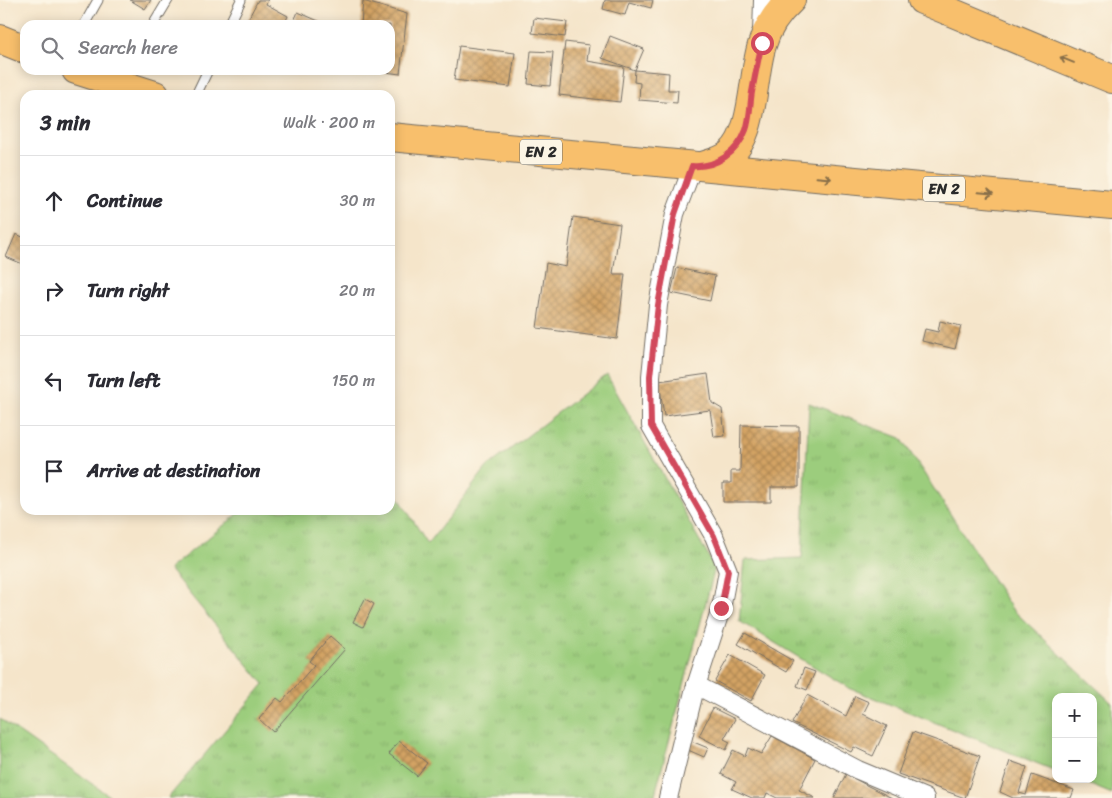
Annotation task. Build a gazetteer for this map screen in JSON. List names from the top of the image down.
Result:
{
  "streets": {
    "main road": ["EN 2"]
  },
  "page": {
    "search": "Search here",
    "heading": ["3 min", "Walk · 200 m"],
    "list": [
      ["Continue", "30 m"],
      ["Turn right", "20 m"],
      ["Turn left", "150 m"],
      "Arrive at destination"
    ],
    "map_buttons": ["+", "−"]
  }
}
